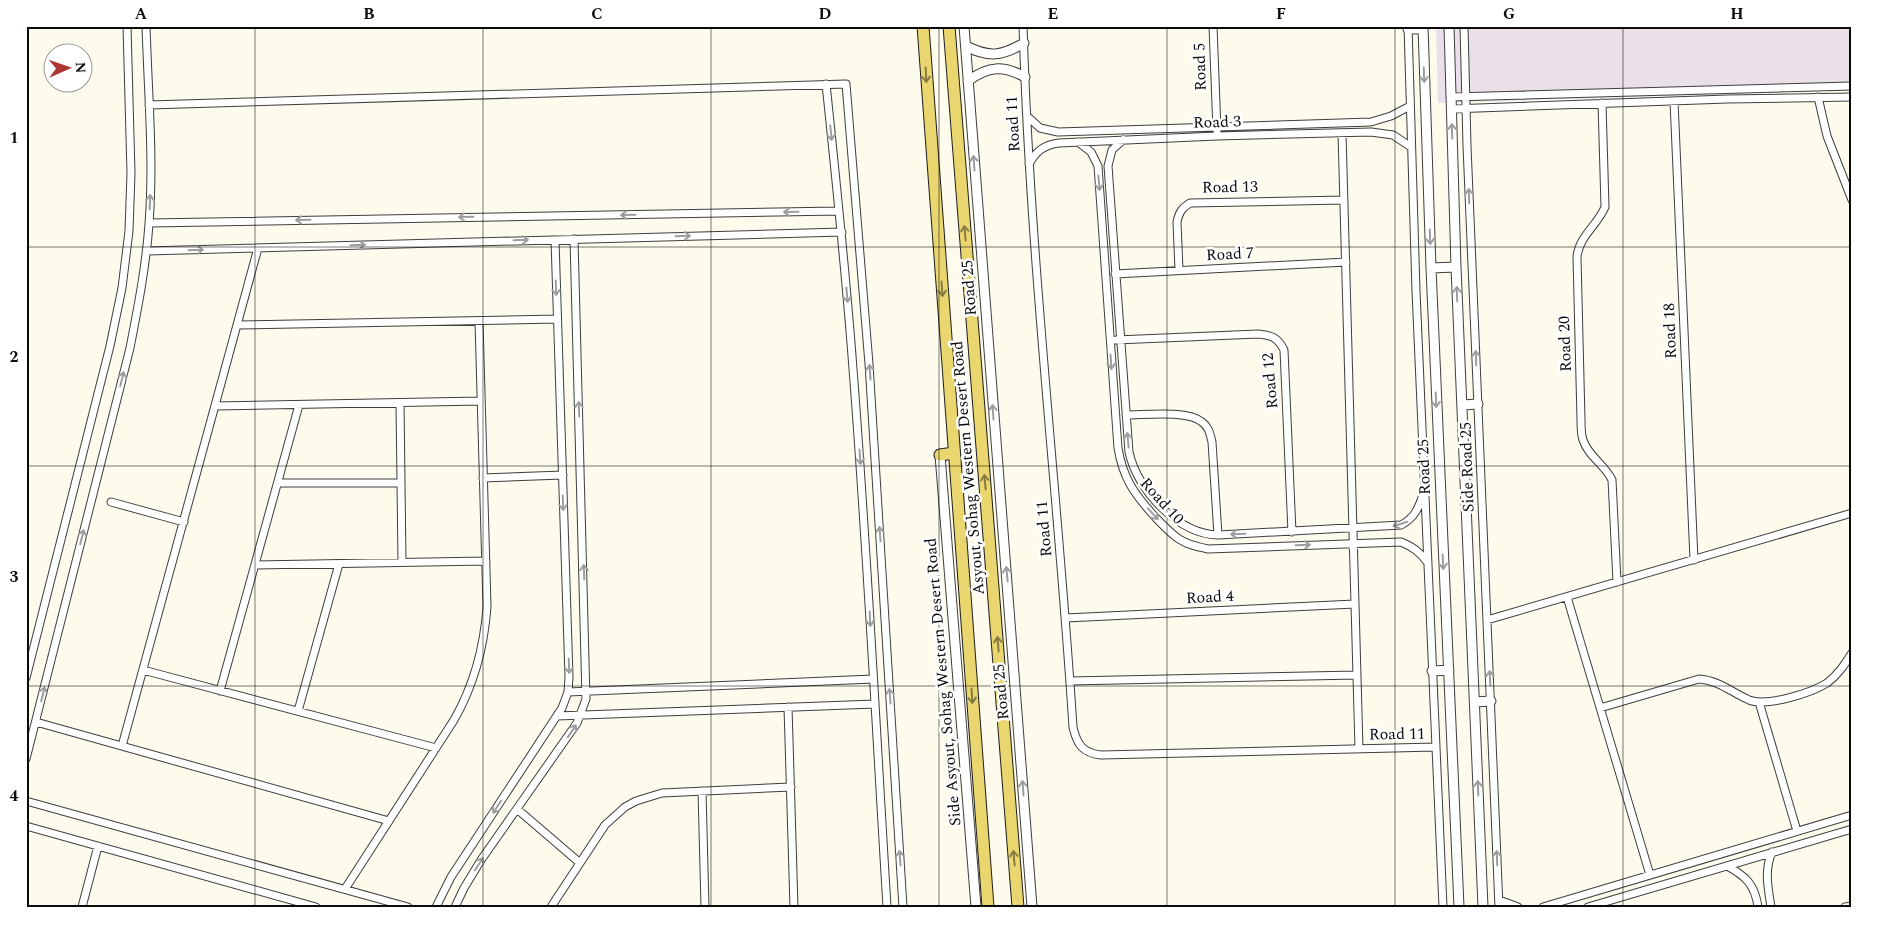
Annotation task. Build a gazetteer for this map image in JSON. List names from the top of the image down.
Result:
{
  "streets": {
    "main road": ["Asyout, Sohag Western Desert Road"],
    "street": [
      "Road 5",
      "Road 3",
      "Road 11",
      "Road 13",
      "Road 7",
      "Road 25",
      "Road 18",
      "Road 20",
      "Road 12",
      "Side Road 25",
      "Road 10",
      "Road 4",
      "Side Asyout, Sohag Western Desert Road"
    ]
  },
  "crossings": [
    ["Road 5", "Road 3"],
    ["Road 3", "Road 11"],
    ["Road 3", "Road 10"],
    ["Road 11", "Road 13"],
    ["Road 11", "Road 7"],
    ["Road 11", "Road 10"],
    ["Road 11", "Road 4"],
    ["Road 13", "Road 7"],
    ["Road 7", "Road 10"],
    ["Road 12", "Road 10"]
  ],
  "north": "right",
  "grid": {
    "columns": [
      "A",
      "B",
      "C",
      "D",
      "E",
      "F",
      "G",
      "H"
    ],
    "rows": [
      "1",
      "2",
      "3",
      "4"
    ]
  }
}
